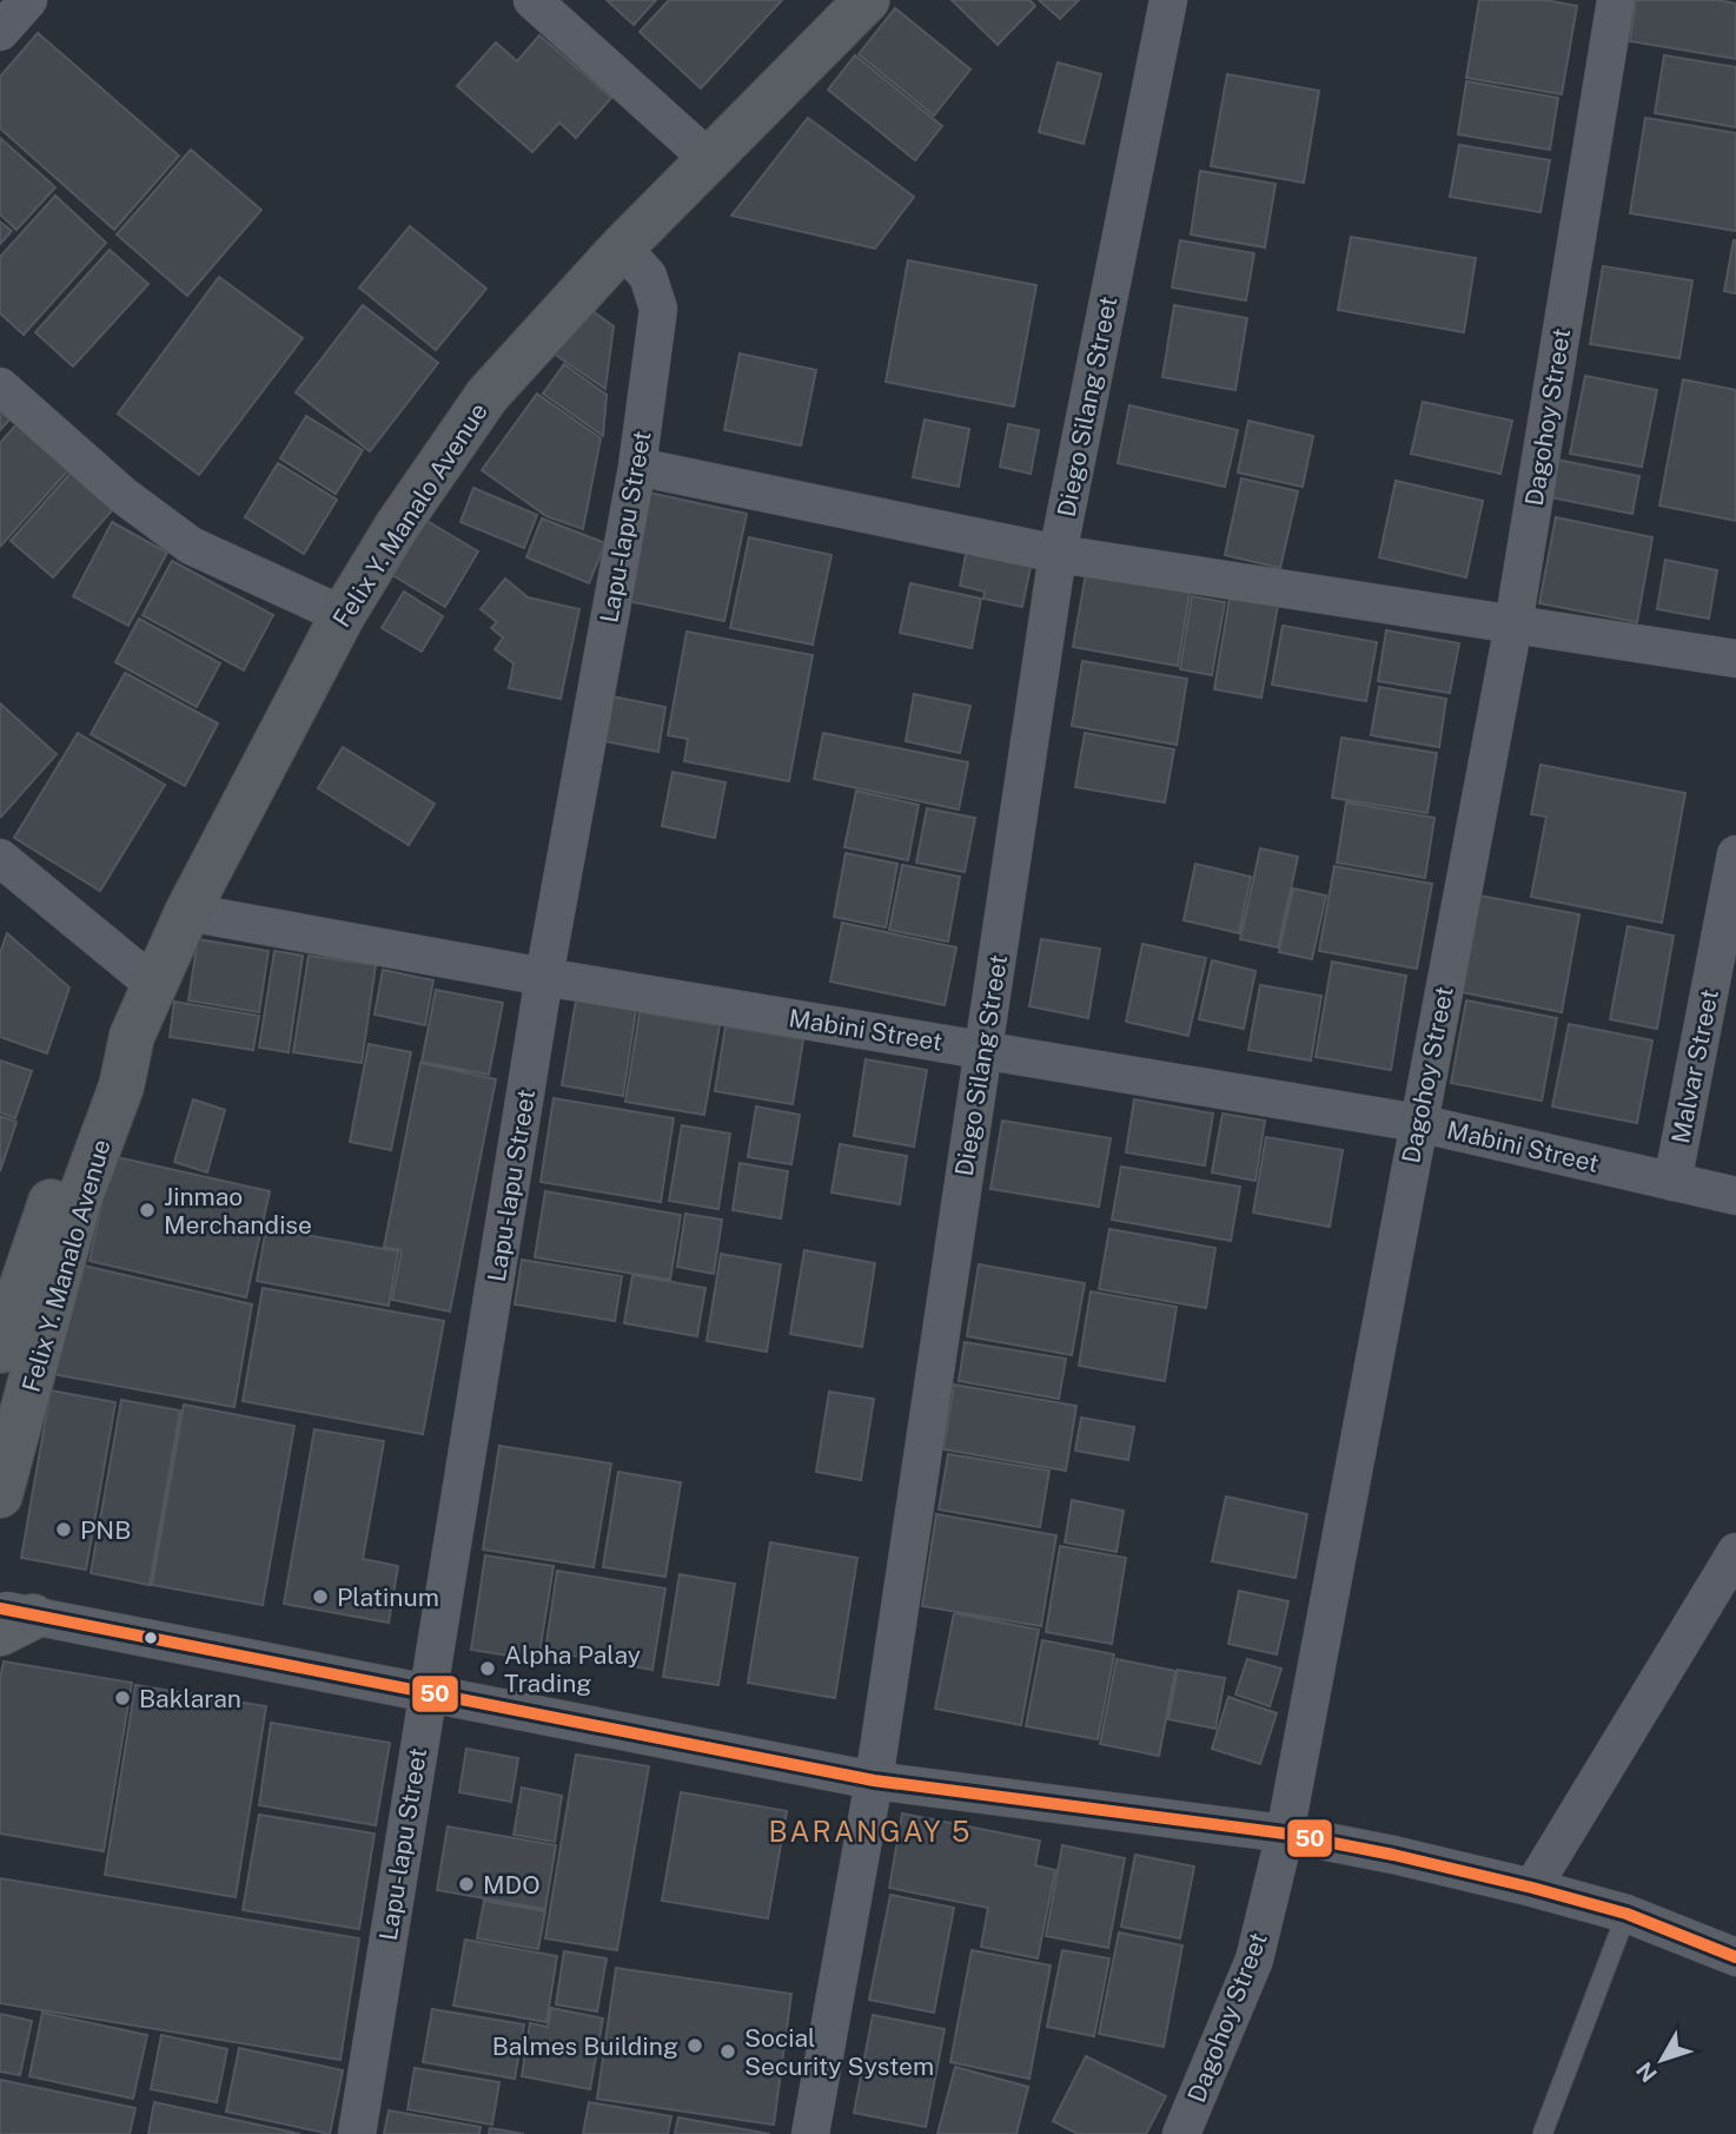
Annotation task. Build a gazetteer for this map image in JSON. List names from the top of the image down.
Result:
{
  "streets": {
    "main road": ["Felix Y. Manalo Avenue"],
    "street": [
      "Diego Silang Street",
      "Dagohoy Street",
      "Lapu-lapu Street",
      "Mabini Street",
      "Malvar Street"
    ]
  },
  "crossings": [
    ["Diego Silang Street", "Mabini Street"],
    ["Dagohoy Street", "Mabini Street"],
    ["Felix Y. Manalo Avenue", "Lapu-lapu Street"],
    ["Felix Y. Manalo Avenue", "Mabini Street"],
    ["Lapu-lapu Street", "Mabini Street"],
    ["Mabini Street", "Malvar Street"]
  ],
  "districts": ["BARANGAY 5"],
  "places": [
    "Jinmao Merchandise",
    "PNB",
    "Platinum",
    "Alpha Palay Trading",
    "Baklaran",
    "MDO",
    "Balmes Building",
    "Social Security System"
  ],
  "lines": ["transit line 50"],
  "north": "bottom left"
}
